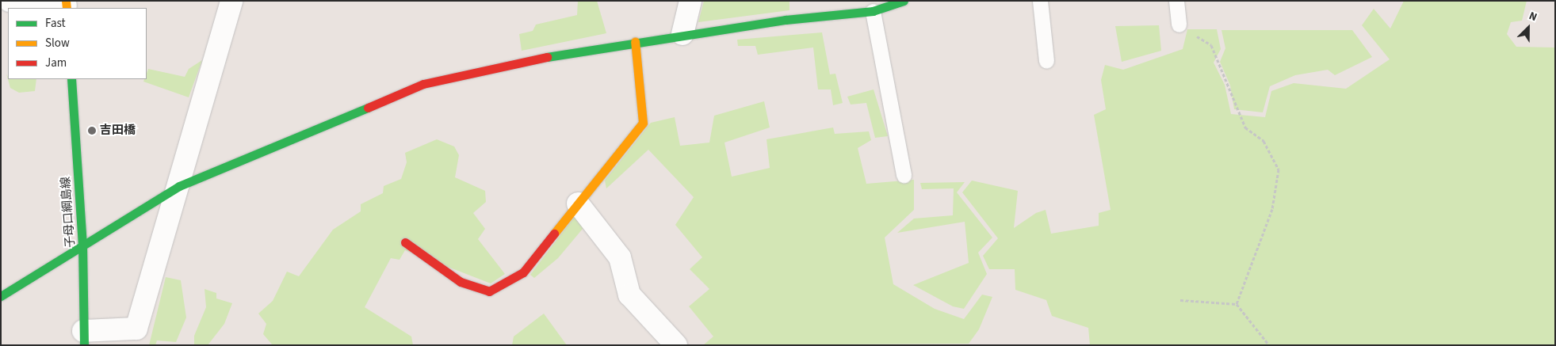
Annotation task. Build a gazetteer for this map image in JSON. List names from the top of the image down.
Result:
{
  "streets": {
    "street": ["子母口綱島線"]
  },
  "places": ["吉田橋"],
  "legend": ["Fast", "Slow", "Jam"],
  "north": "top right"
}
